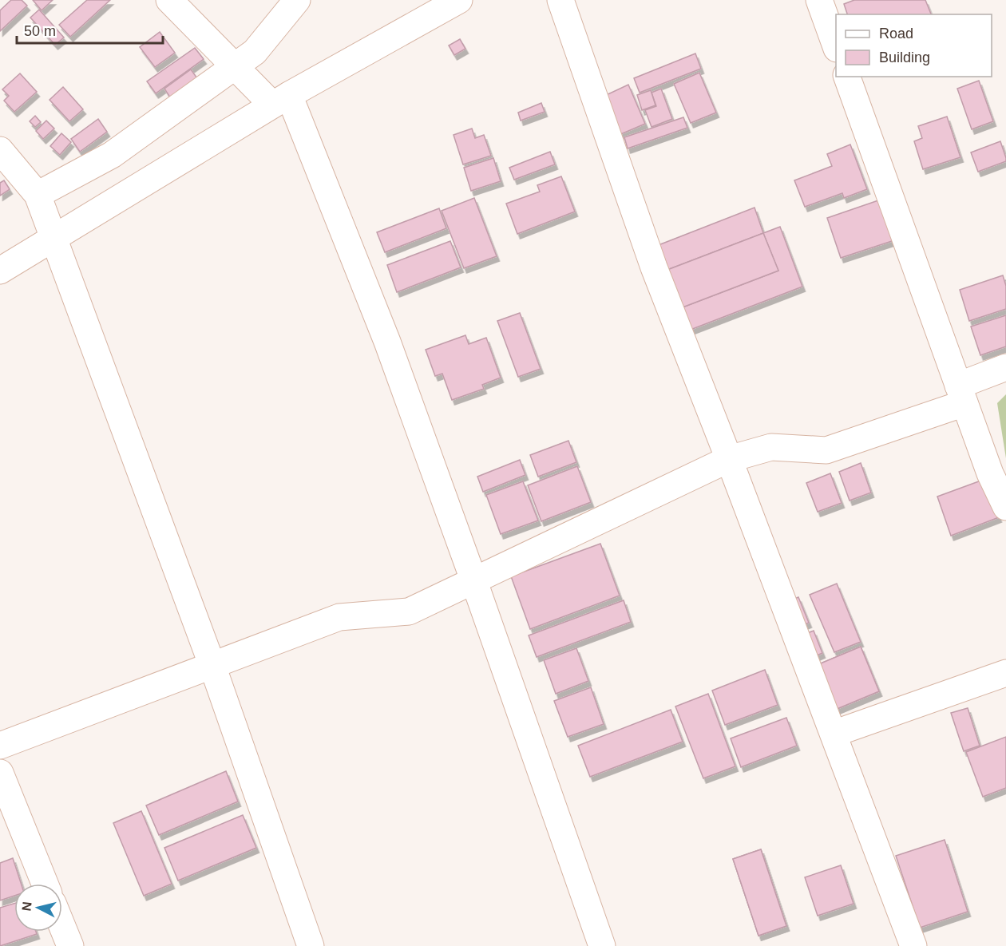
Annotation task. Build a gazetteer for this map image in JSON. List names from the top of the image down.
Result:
{
  "legend": ["Road", "Building"],
  "scale_bar": "50 m",
  "north": "left"
}
